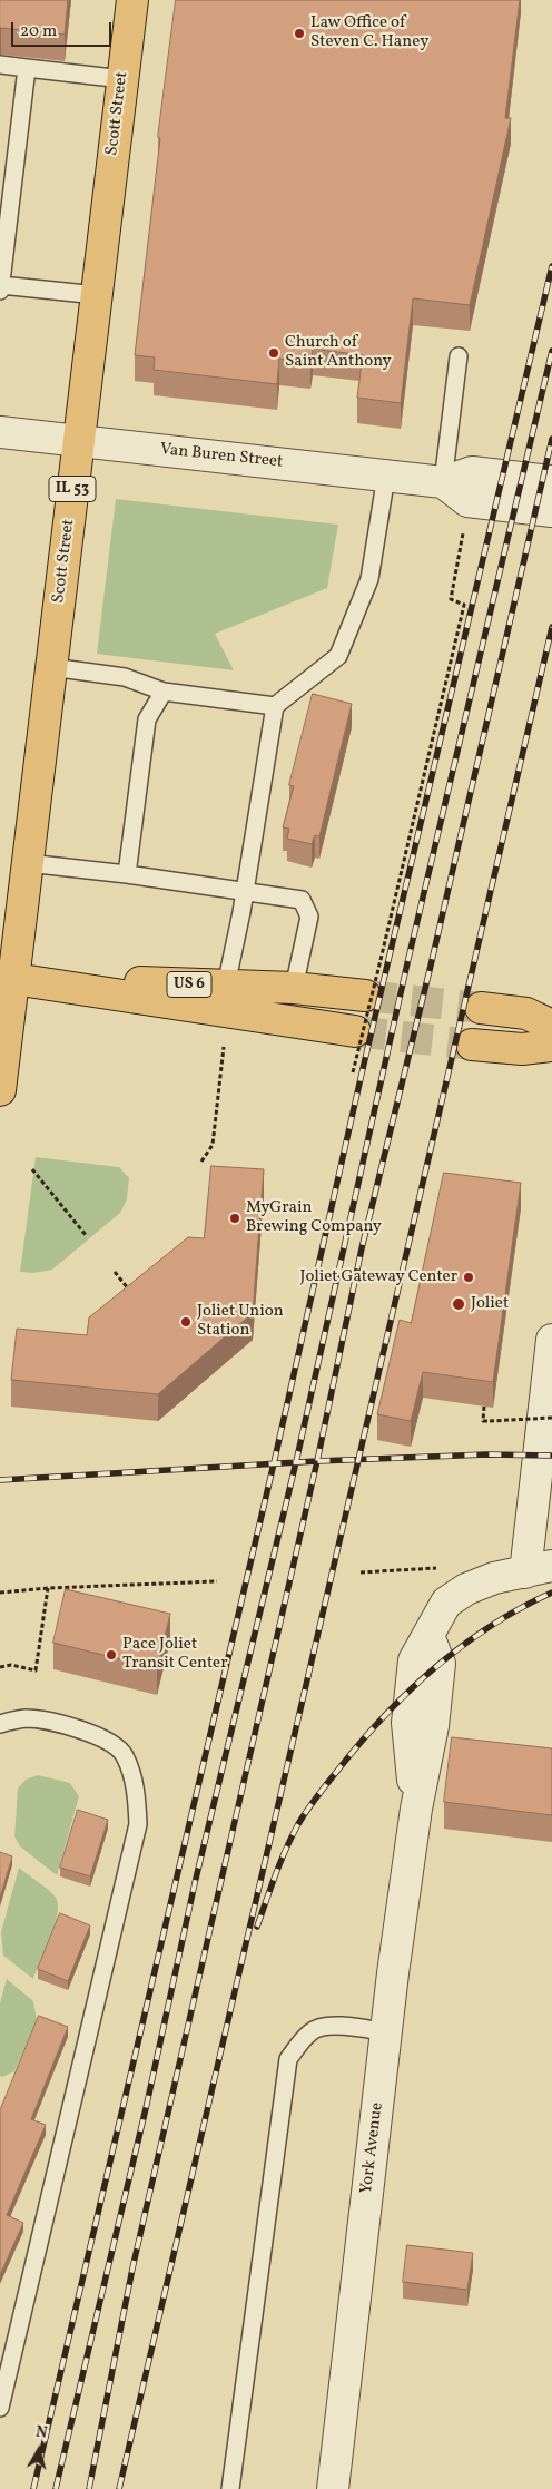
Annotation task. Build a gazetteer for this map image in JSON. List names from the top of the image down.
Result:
{
  "streets": {
    "main road": ["Scott Street", "IL 53", "US 6"],
    "street": ["Van Buren Street", "York Avenue"]
  },
  "crossings": [
    ["Scott Street", "Van Buren Street"],
    ["Scott Street", "US 6"]
  ],
  "places": [
    "Law Office of Steven C. Haney",
    "Church of Saint Anthony",
    "MyGrain Brewing Company",
    "Joliet Gateway Center",
    "Joliet",
    "Joliet Union Station",
    "Pace Joliet Transit Center"
  ],
  "scale_bar": "20 m",
  "north": "top"
}
